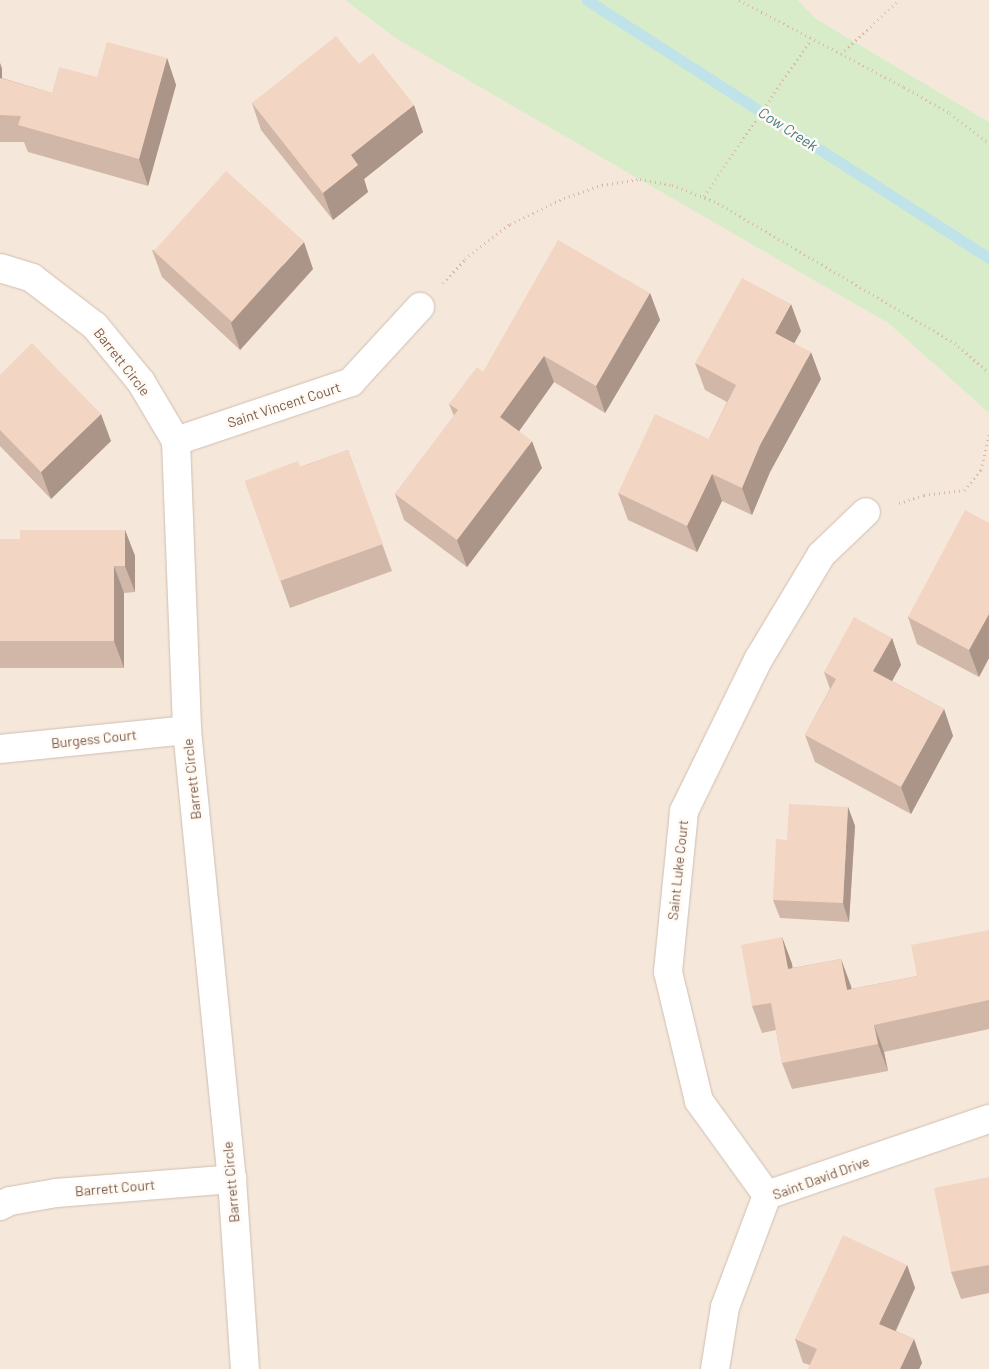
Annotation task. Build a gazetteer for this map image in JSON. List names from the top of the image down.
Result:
{
  "streets": {
    "street": [
      "Barrett Circle",
      "Saint Vincent Court",
      "Burgess Court",
      "Saint Luke Court",
      "Saint David Drive",
      "Barrett Court"
    ]
  },
  "crossings": [
    ["Barrett Circle", "Saint Vincent Court"],
    ["Barrett Circle", "Burgess Court"],
    ["Barrett Circle", "Barrett Court"],
    ["Saint Luke Court", "Saint David Drive"]
  ],
  "water": ["Cow Creek"]
}
